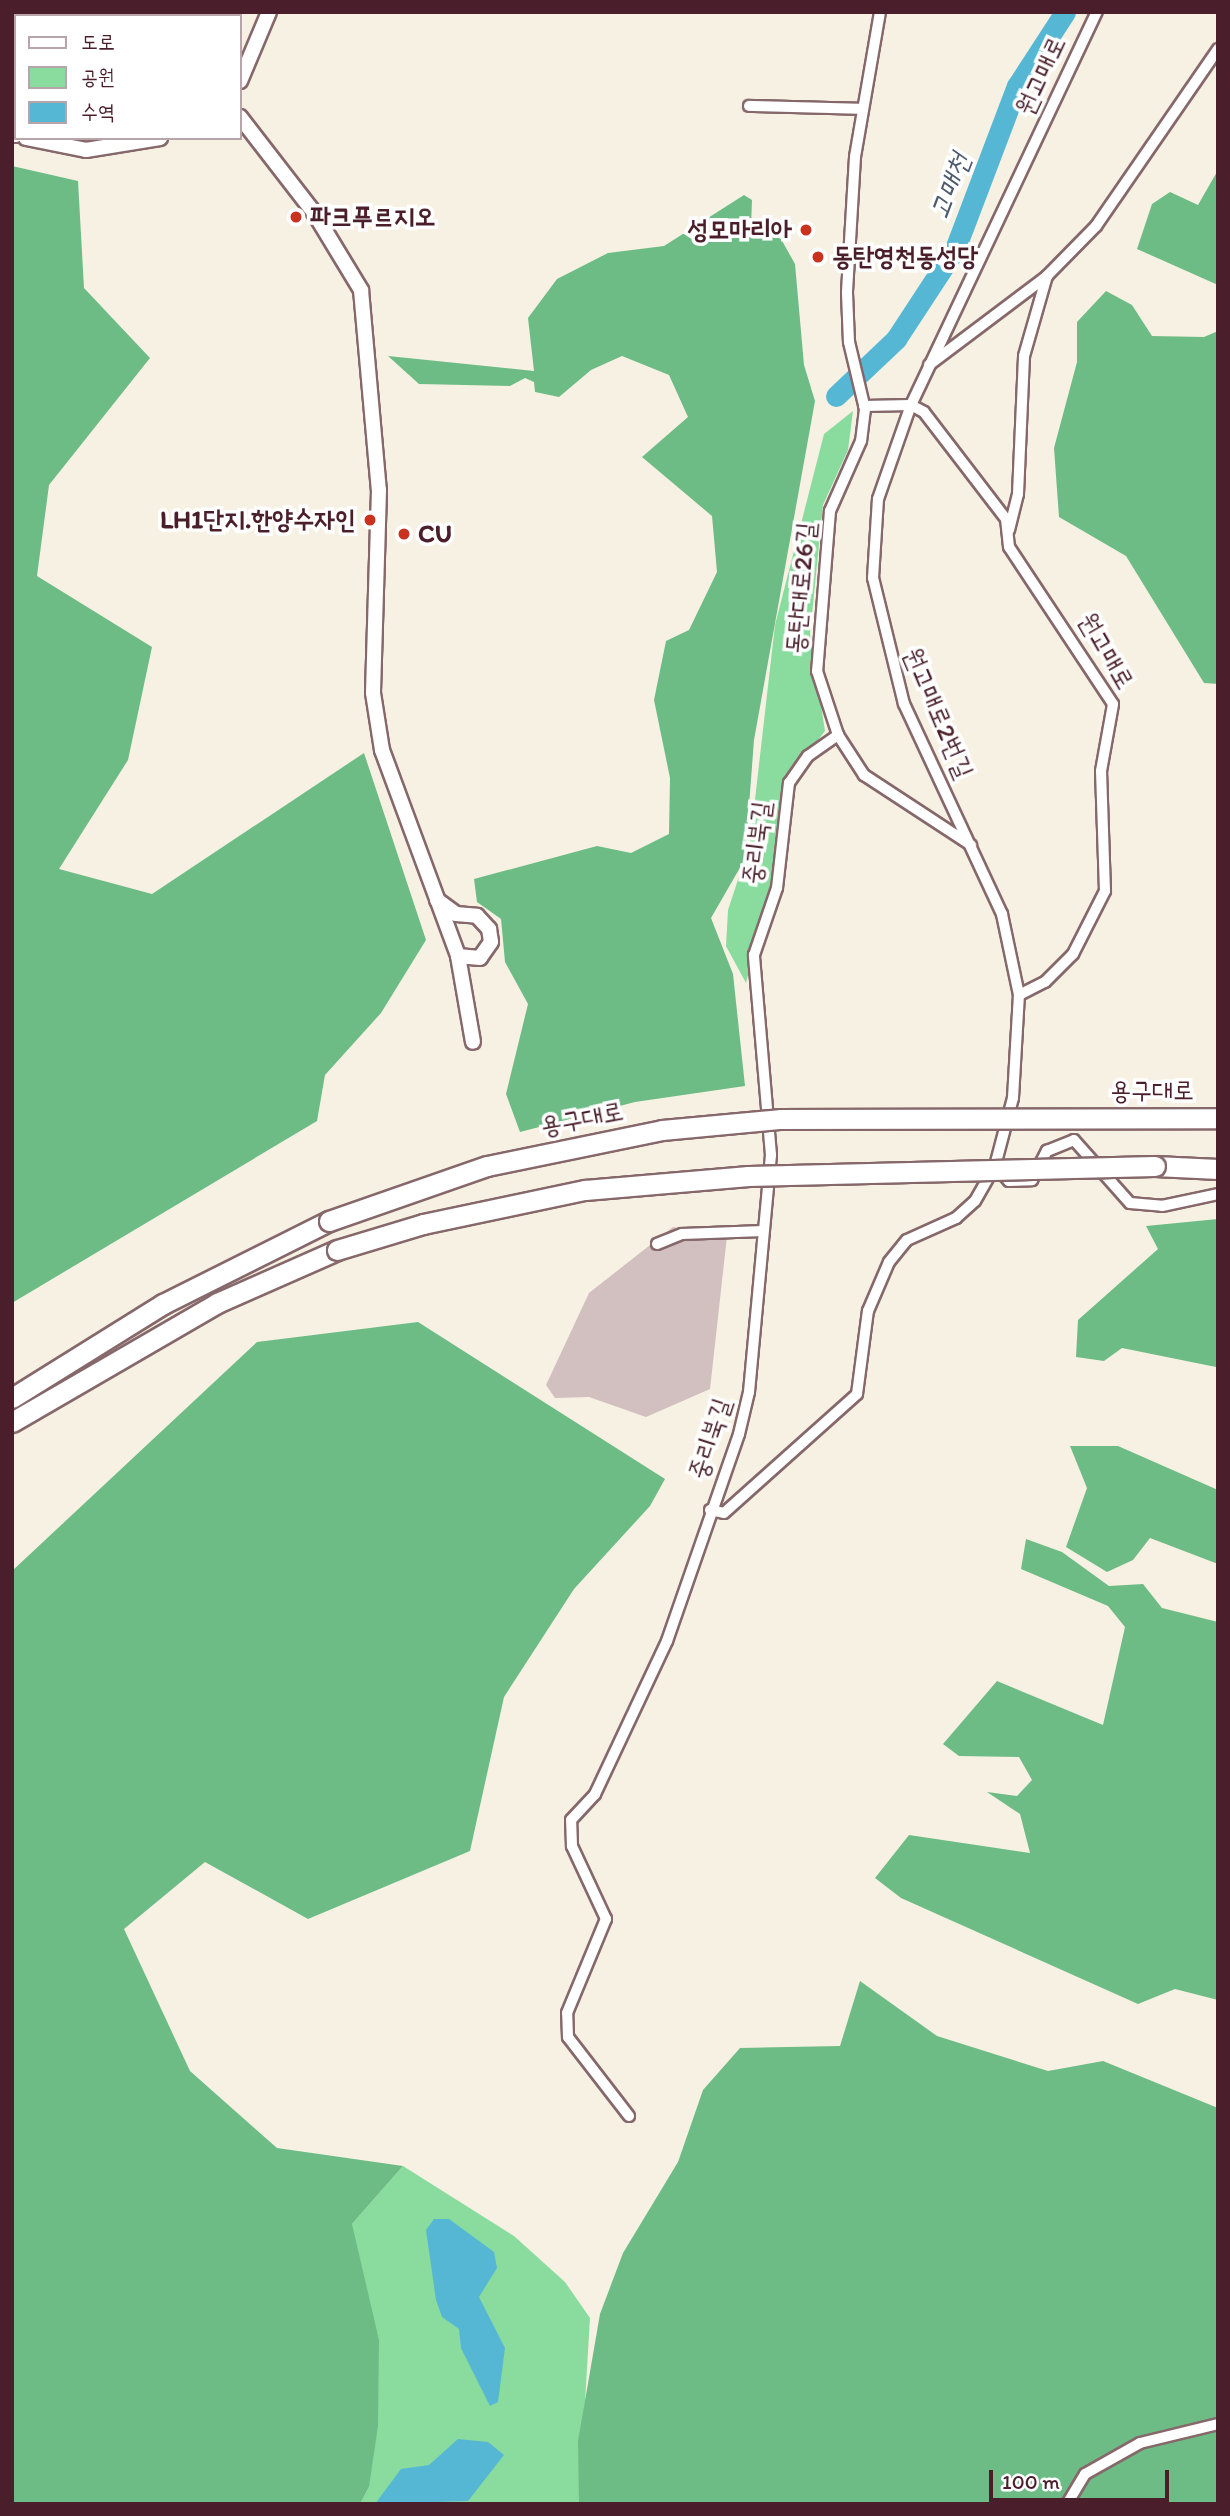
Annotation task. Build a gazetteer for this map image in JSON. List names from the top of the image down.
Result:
{
  "streets": {
    "highway": ["용구대로"],
    "street": [
      "원고매로",
      "동탄대로26길",
      "원고매로2번길",
      "중리북길"
    ]
  },
  "crossings": [
    ["원고매로", "원고매로2번길"],
    ["동탄대로26길", "원고매로2번길"],
    ["동탄대로26길", "중리북길"]
  ],
  "water": ["고매천"],
  "places": [
    "파크푸르지오",
    "성모마리아",
    "동탄영천동성당",
    "LH1단지.한양수자인",
    "CU"
  ],
  "legend": ["도로", "공원", "수역"],
  "scale_bar": "100 m"
}
